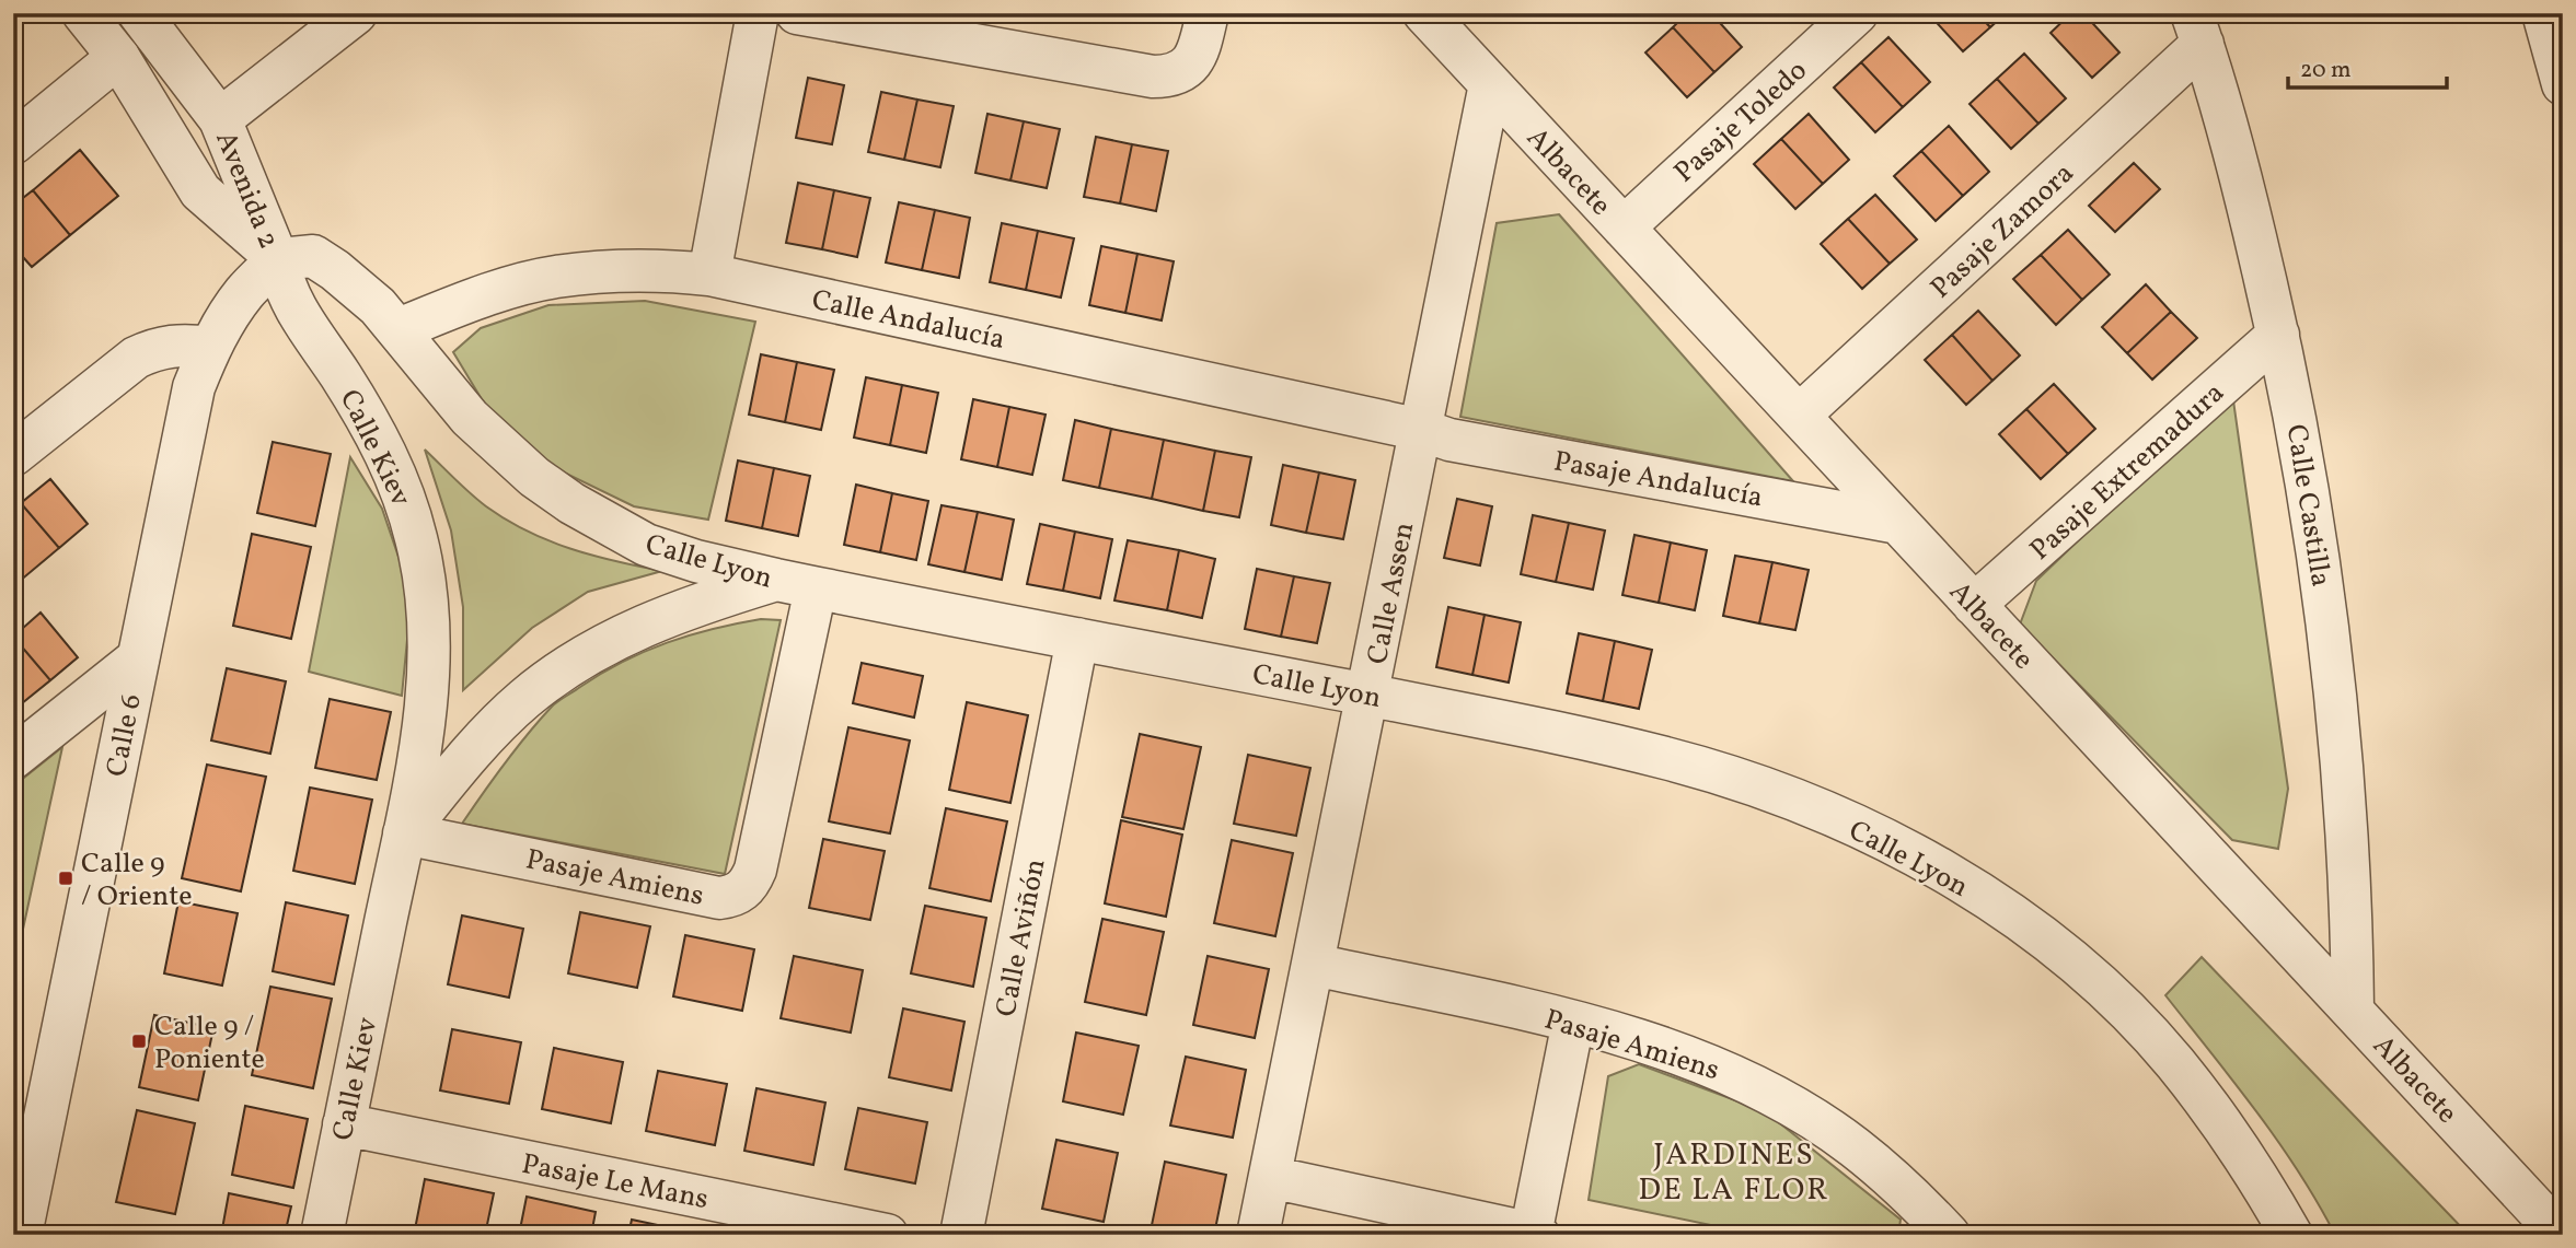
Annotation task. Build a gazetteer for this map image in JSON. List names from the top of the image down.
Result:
{
  "streets": {
    "street": [
      "Pasaje Toledo",
      "Albacete",
      "Avenida 2",
      "Pasaje Zamora",
      "Calle Andalucía",
      "Calle Kiev",
      "Pasaje Extremadura",
      "Pasaje Andalucía",
      "Calle Castilla",
      "Calle Lyon",
      "Calle Assen",
      "Calle 6",
      "Pasaje Amiens",
      "Calle Aviñón",
      "Pasaje Le Mans"
    ]
  },
  "crossings": [
    ["Pasaje Toledo", "Albacete"],
    ["Albacete", "Pasaje Zamora"],
    ["Albacete", "Pasaje Extremadura"],
    ["Albacete", "Pasaje Andalucía"],
    ["Albacete", "Calle Castilla"],
    ["Albacete", "Calle Assen"],
    ["Avenida 2", "Calle Kiev"],
    ["Avenida 2", "Calle Lyon"],
    ["Avenida 2", "Calle 6"],
    ["Pasaje Zamora", "Calle Castilla"],
    ["Calle Andalucía", "Pasaje Andalucía"],
    ["Calle Andalucía", "Calle Lyon"],
    ["Calle Andalucía", "Calle Assen"],
    ["Calle Kiev", "Calle Lyon"],
    ["Calle Kiev", "Calle 6"],
    ["Calle Kiev", "Pasaje Amiens"],
    ["Calle Kiev", "Pasaje Le Mans"],
    ["Pasaje Extremadura", "Calle Castilla"],
    ["Pasaje Andalucía", "Calle Assen"],
    ["Calle Lyon", "Calle Assen"],
    ["Calle Lyon", "Calle 6"],
    ["Calle Lyon", "Pasaje Amiens"],
    ["Calle Lyon", "Calle Aviñón"],
    ["Calle Assen", "Pasaje Amiens"]
  ],
  "districts": ["JARDINES DE LA FLOR"],
  "places": {
    "transit": ["Calle 9 / Oriente", "Calle 9 / Poniente"]
  },
  "scale_bar": "20 m"
}
